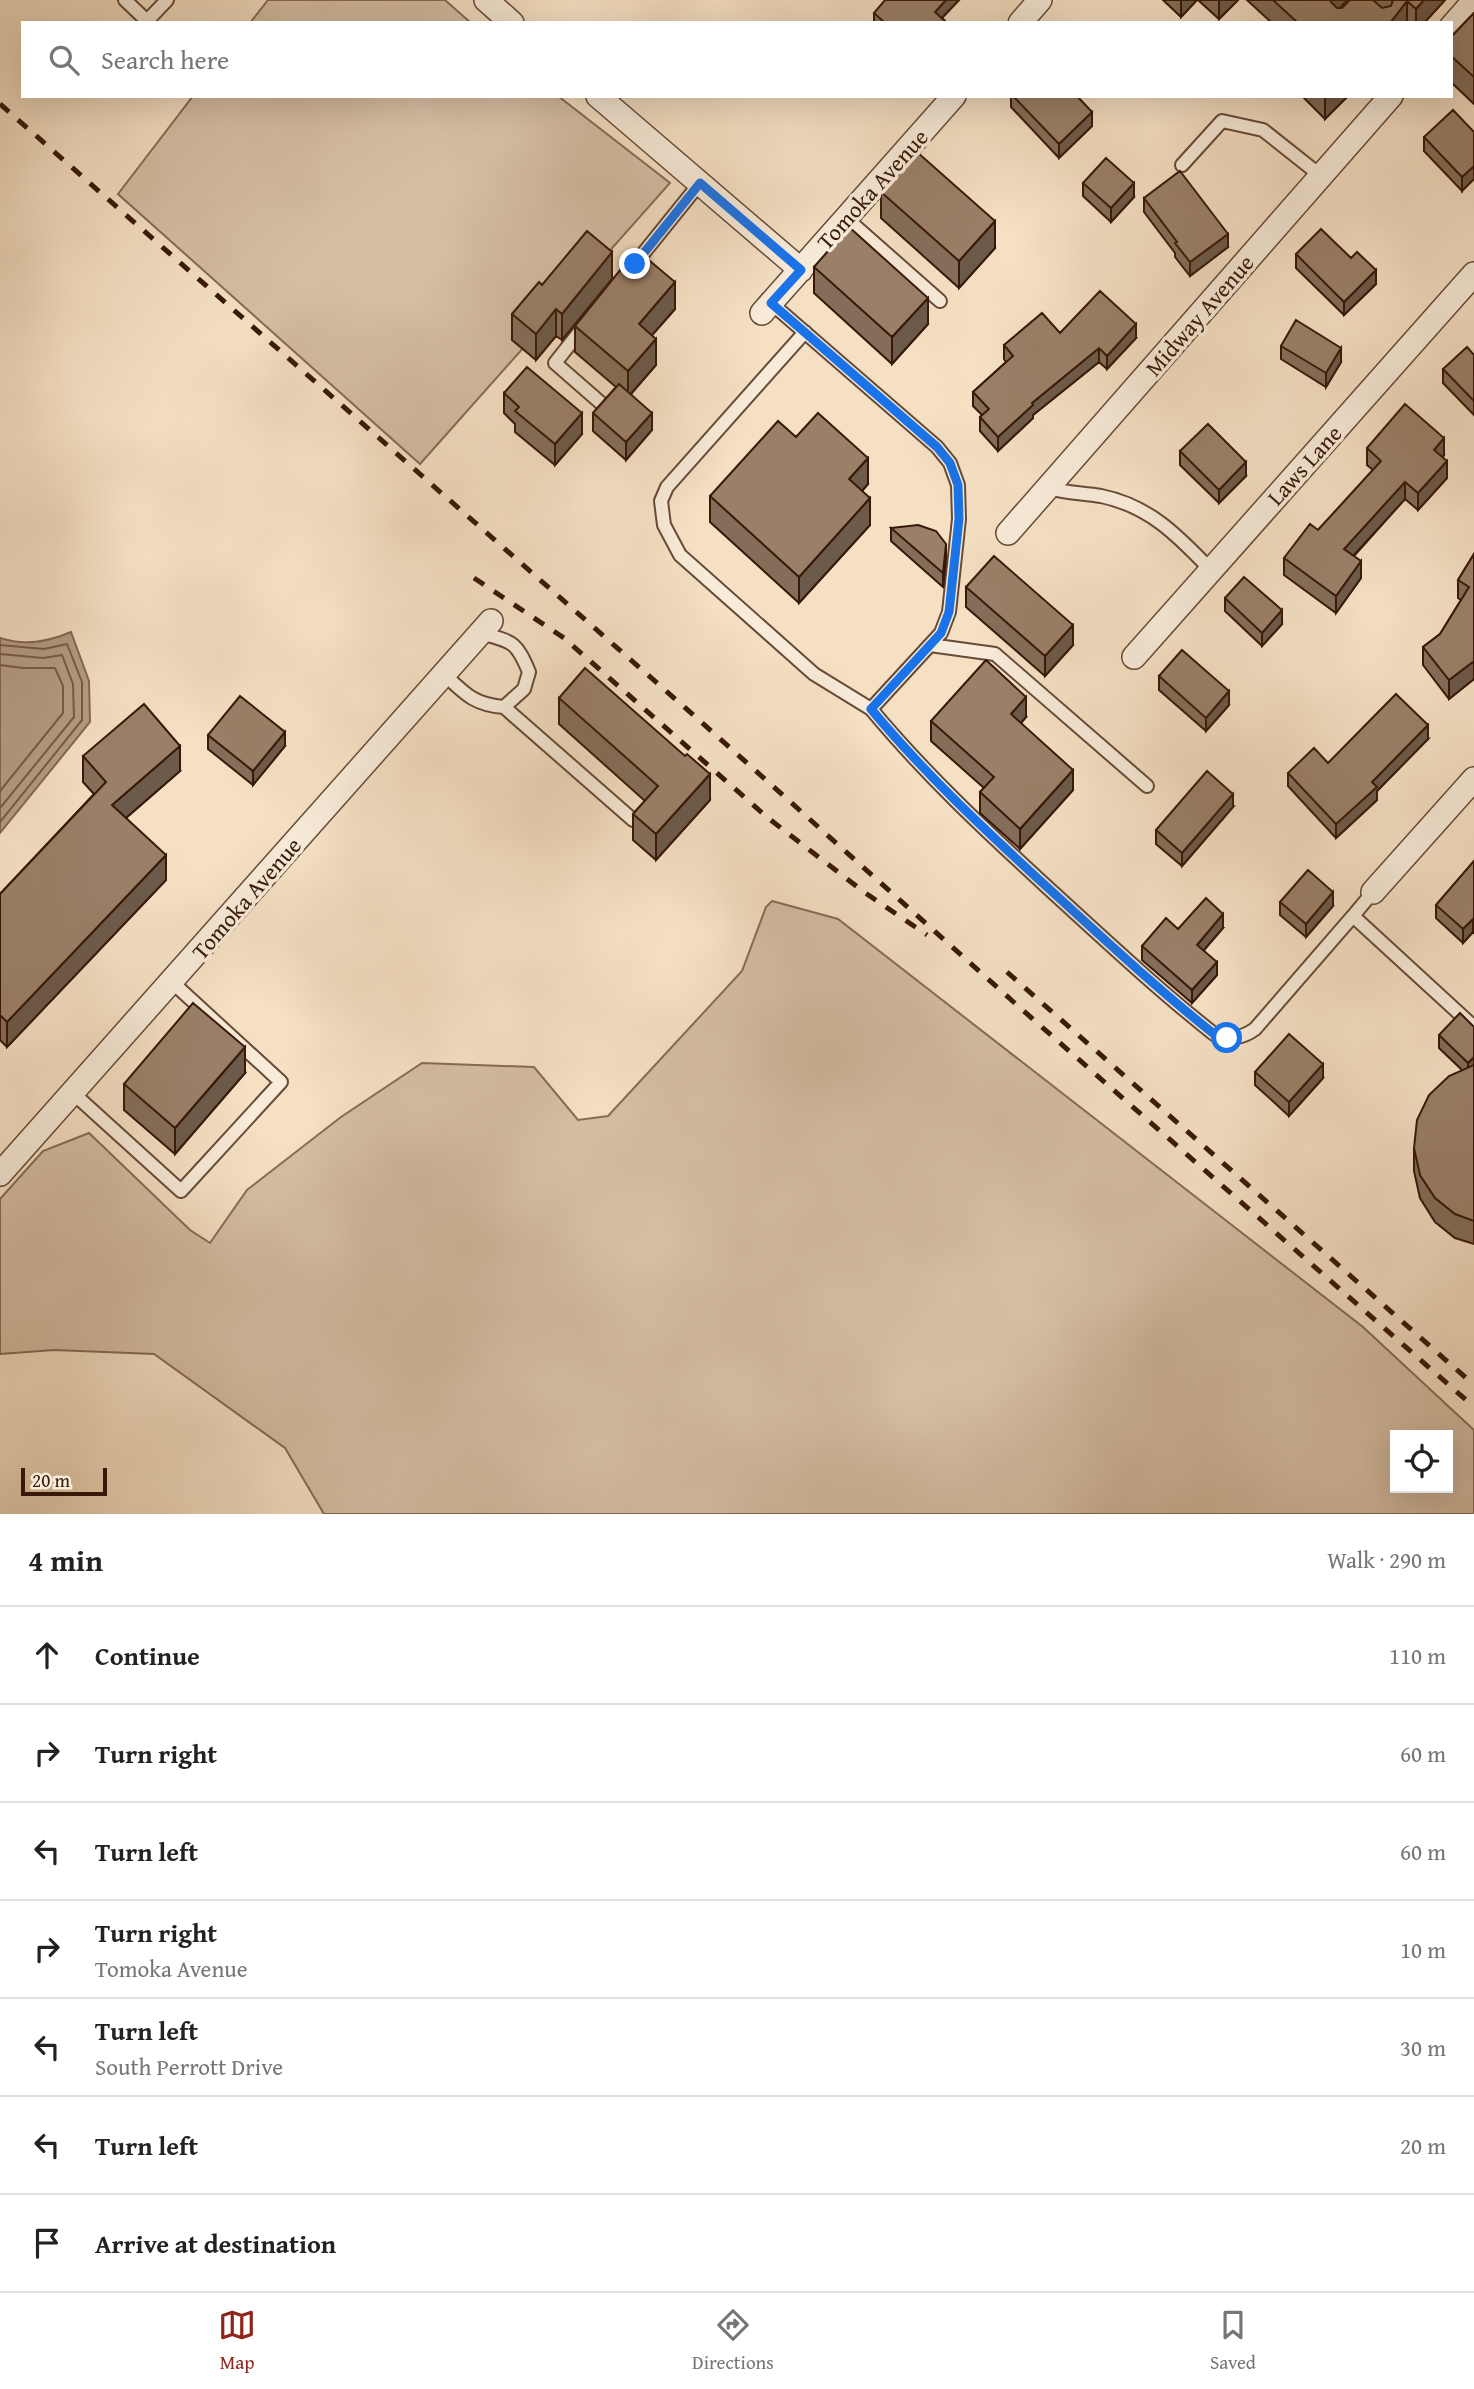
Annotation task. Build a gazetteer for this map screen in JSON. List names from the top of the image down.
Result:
{
  "streets": {
    "street": ["Tomoka Avenue", "Midway Avenue", "Laws Lane"]
  },
  "scale_bar": "20 m",
  "page": {
    "search": "Search here",
    "scale": "20 m",
    "heading": ["4 min", "Walk · 290 m"],
    "list": [
      ["Continue", "110 m"],
      ["Turn right", "60 m"],
      ["Turn left", "60 m"],
      ["Turn right", "Tomoka Avenue", "10 m"],
      ["Turn left", "South Perrott Drive", "30 m"],
      ["Turn left", "20 m"],
      "Arrive at destination"
    ],
    "nav": ["Map", "Directions", "Saved"]
  }
}
